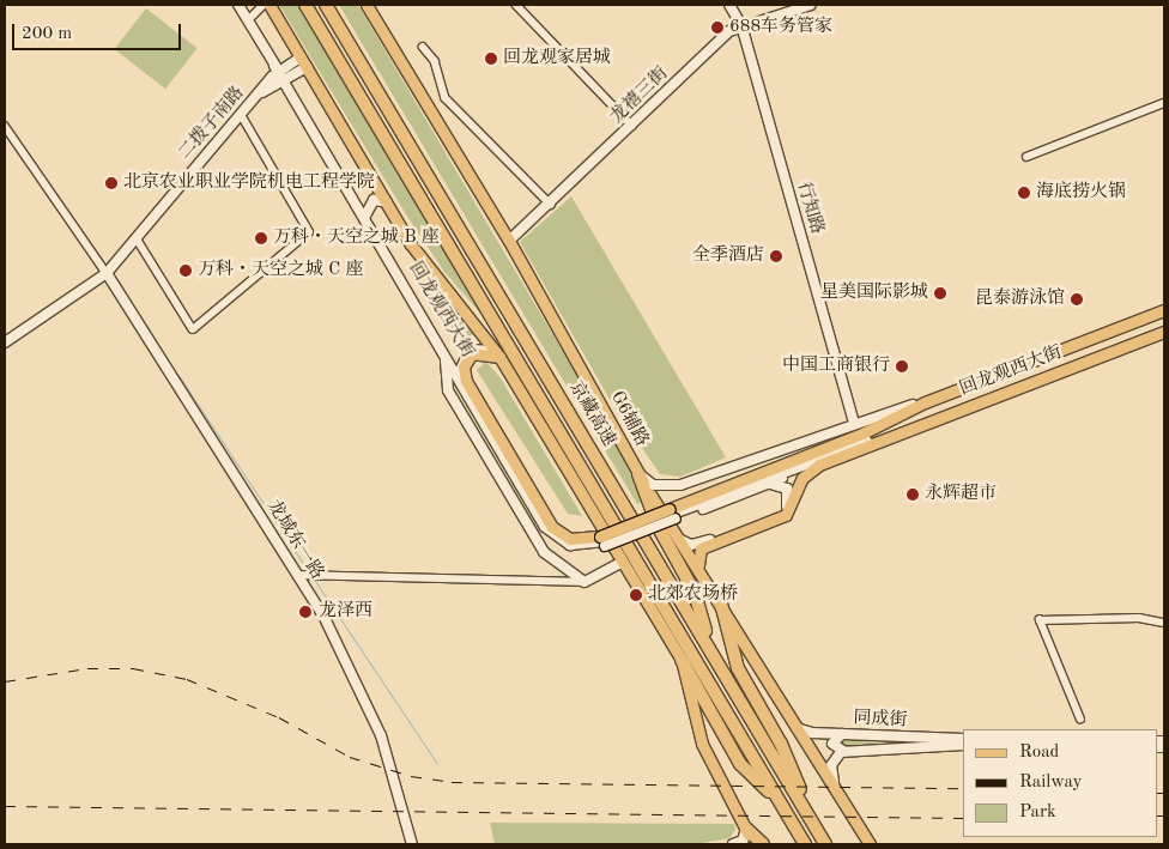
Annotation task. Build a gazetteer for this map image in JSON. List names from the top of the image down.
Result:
{
  "streets": {
    "highway": ["京藏高速"],
    "main road": [
      "龙禧三街",
      "二拨子南路",
      "行知路",
      "回龙观西大街",
      "G6辅路",
      "龙域东一路",
      "同成街"
    ]
  },
  "crossings": [
    ["龙禧三街", "行知路"],
    ["龙禧三街", "G6辅路"],
    ["二拨子南路", "回龙观西大街"],
    ["二拨子南路", "龙域东一路"],
    ["行知路", "回龙观西大街"],
    ["回龙观西大街", "G6辅路"],
    ["G6辅路", "同成街"]
  ],
  "places": [
    "688车务管家",
    "回龙观家居城",
    "北京农业职业学院机电工程学院",
    "海底捞火锅",
    "万科・天空之城 B 座",
    "全季酒店",
    "万科・天空之城 C 座",
    "星美国际影城",
    "昆泰游泳馆",
    "中国工商银行",
    "永辉超市",
    "北郊农场桥",
    "龙泽西"
  ],
  "legend": ["Road", "Railway", "Park"],
  "scale_bar": "200 m"
}
